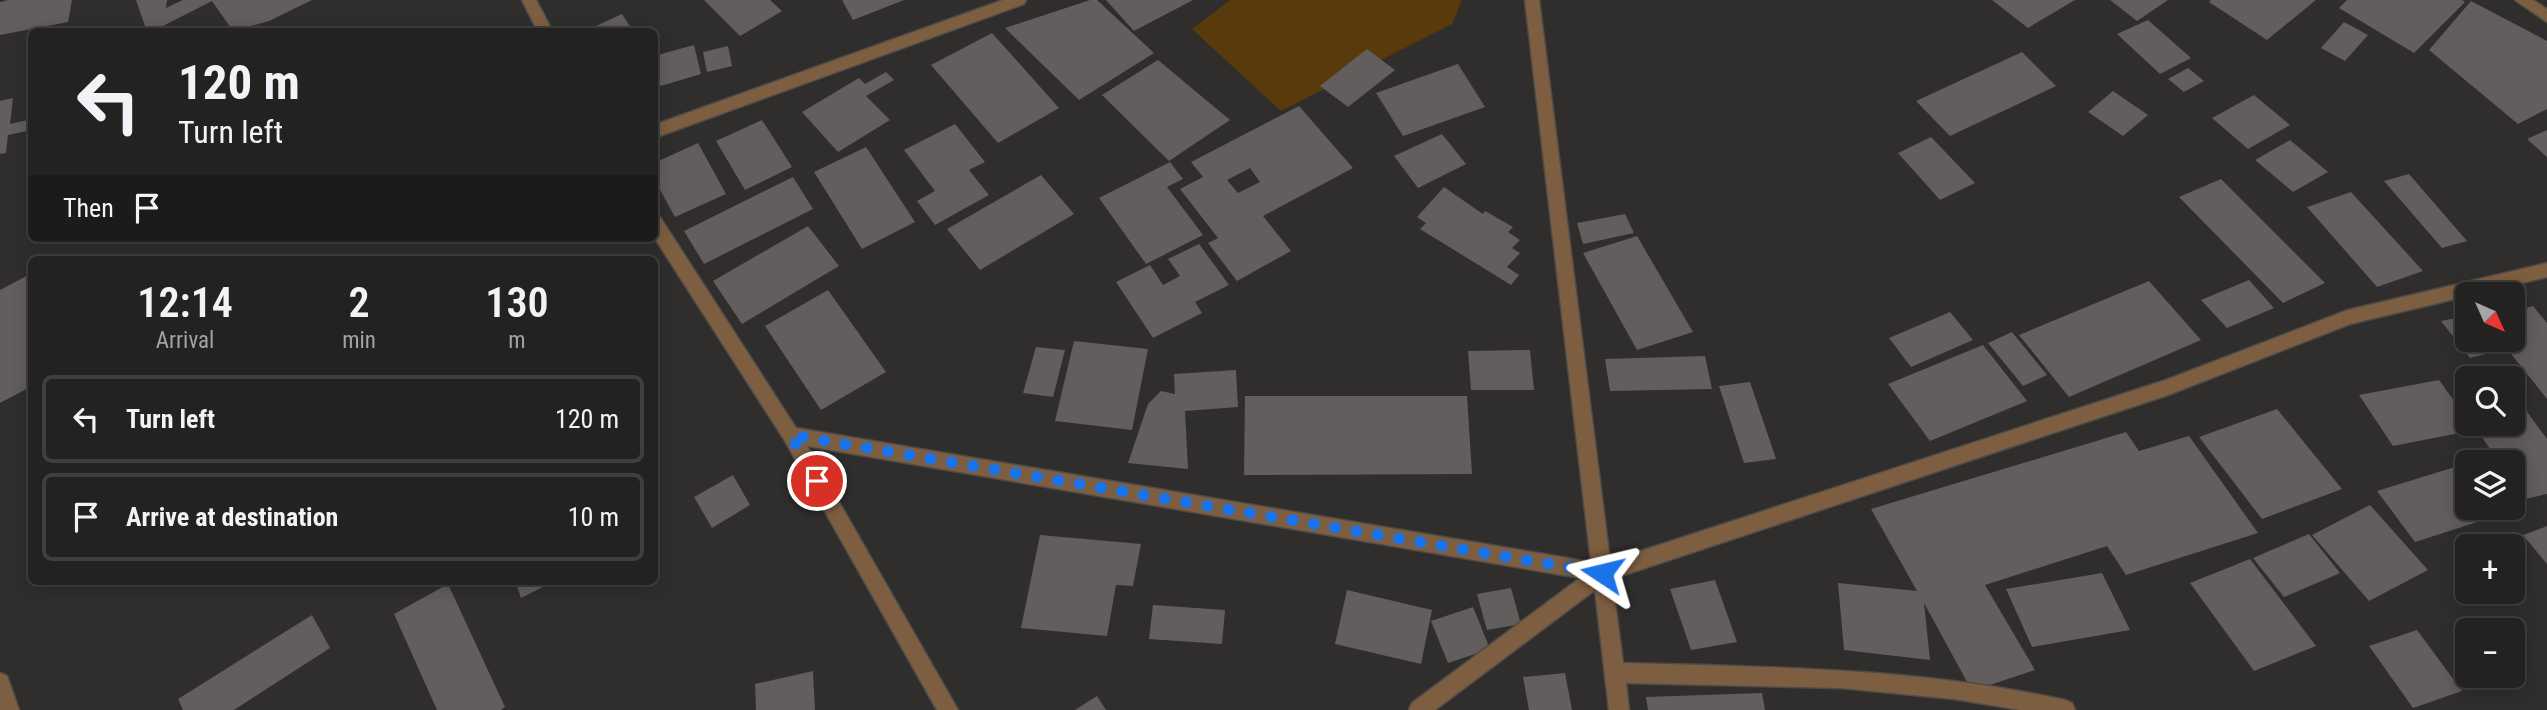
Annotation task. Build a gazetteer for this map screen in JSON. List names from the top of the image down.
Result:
{
  "north": "bottom right",
  "page": {
    "turn": ["120 m", "Turn left"],
    "then": "Then",
    "eta": [
      "12:14",
      "Arrival",
      "2",
      "min",
      "130",
      "m"
    ],
    "map_buttons": ["+", "−"],
    "list": [
      {
        "name": "Turn left",
        "value": "120 m"
      },
      {
        "name": "Arrive at destination",
        "value": "10 m"
      }
    ]
  }
}
